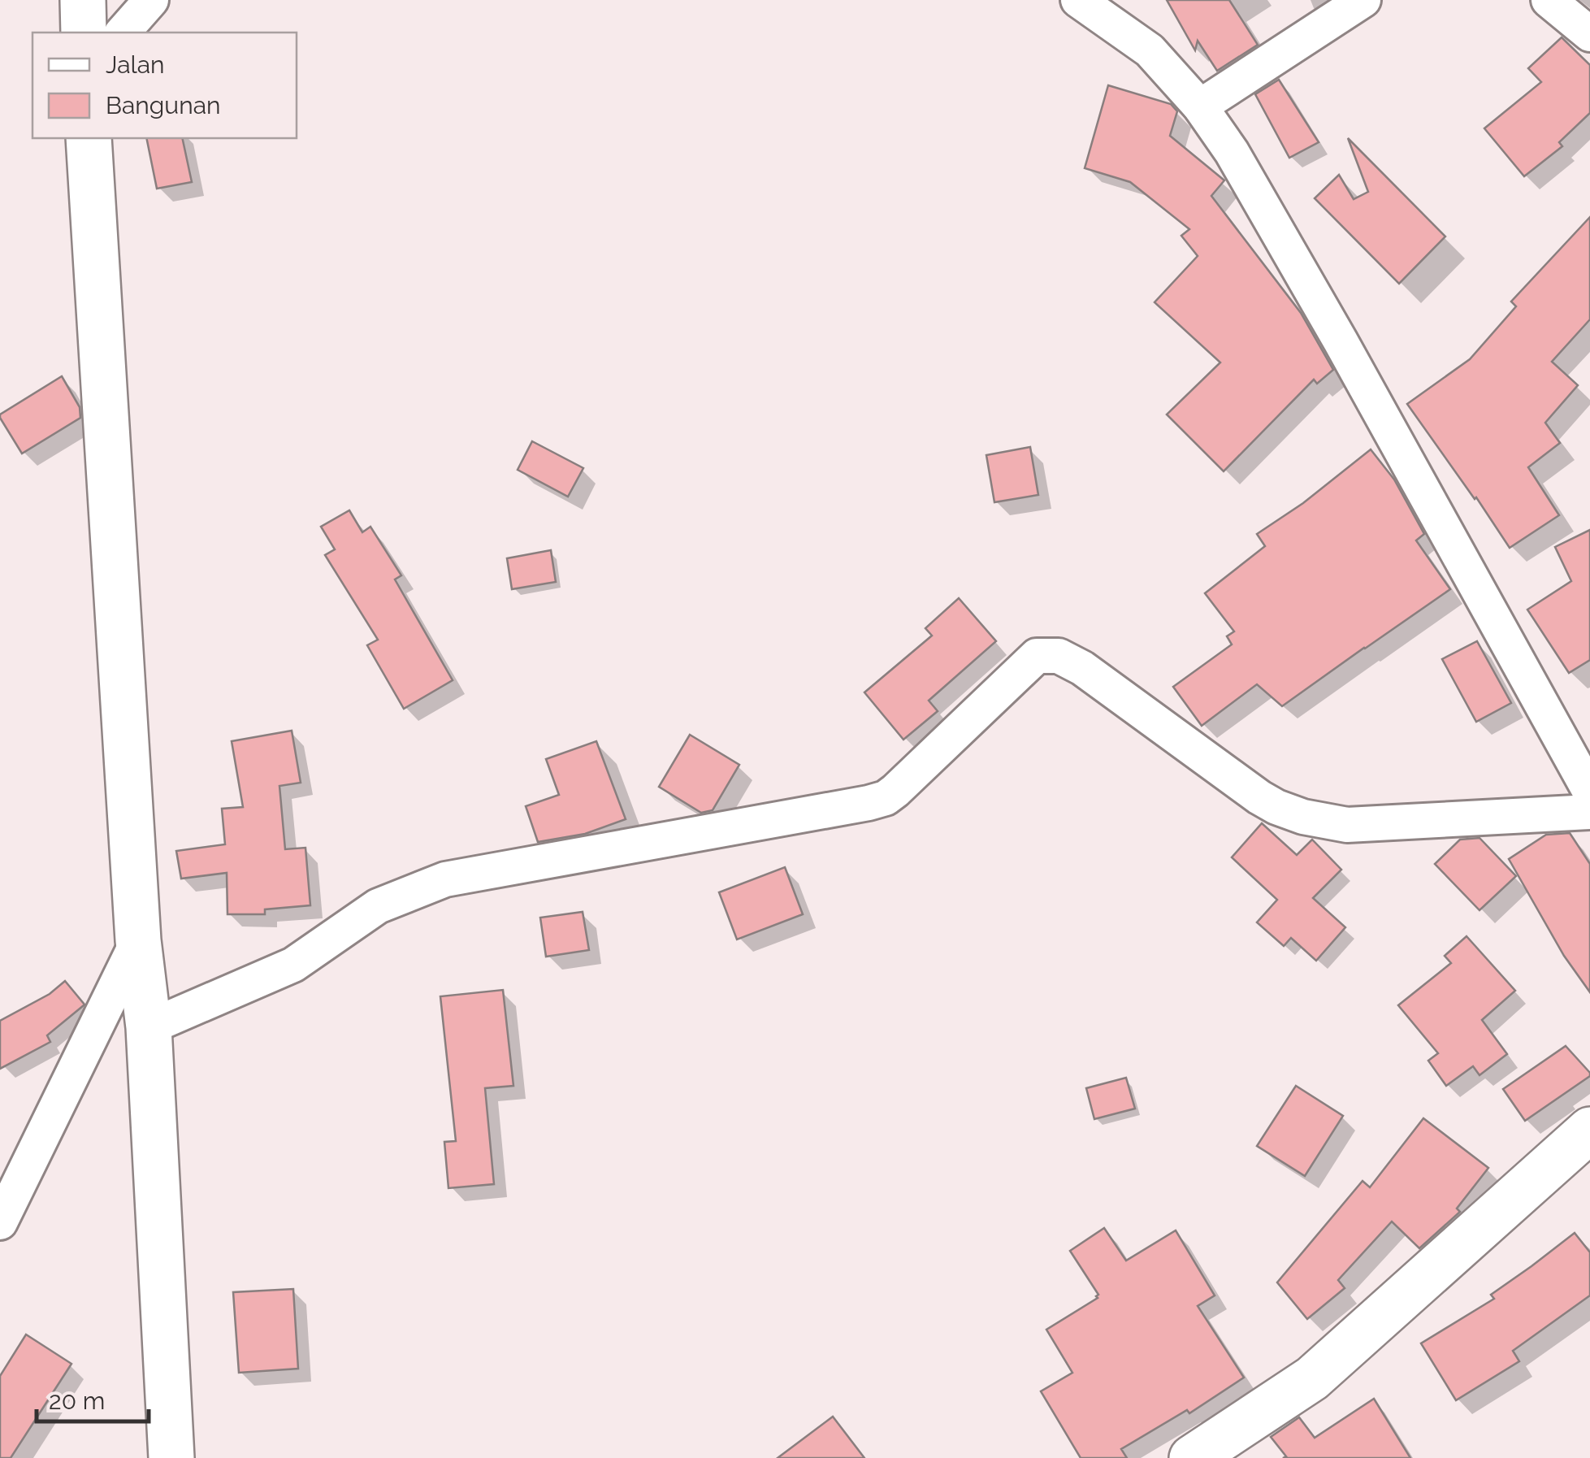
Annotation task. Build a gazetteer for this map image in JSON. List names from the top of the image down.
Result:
{
  "legend": ["Jalan", "Bangunan"],
  "scale_bar": "20 m"
}
